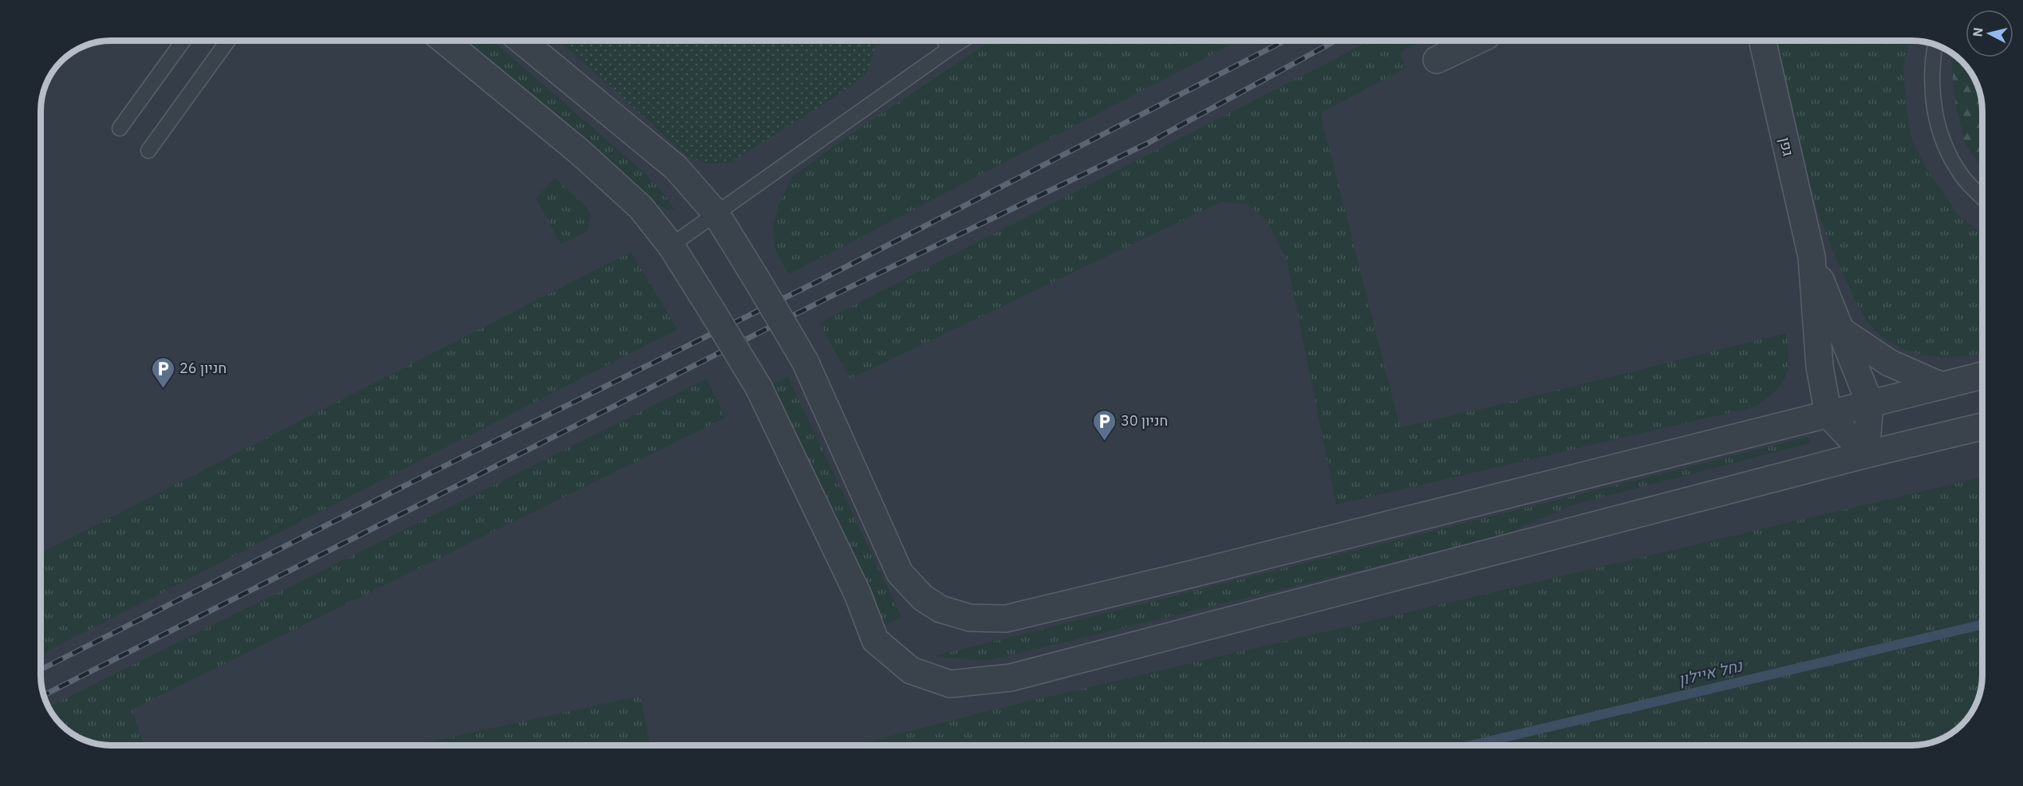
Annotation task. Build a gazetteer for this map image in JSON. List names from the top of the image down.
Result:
{
  "streets": {
    "street": ["גפן"]
  },
  "water": ["נחל איילון"],
  "places": {
    "parking": ["חניון 26", "חניון 30"]
  },
  "north": "left"
}
